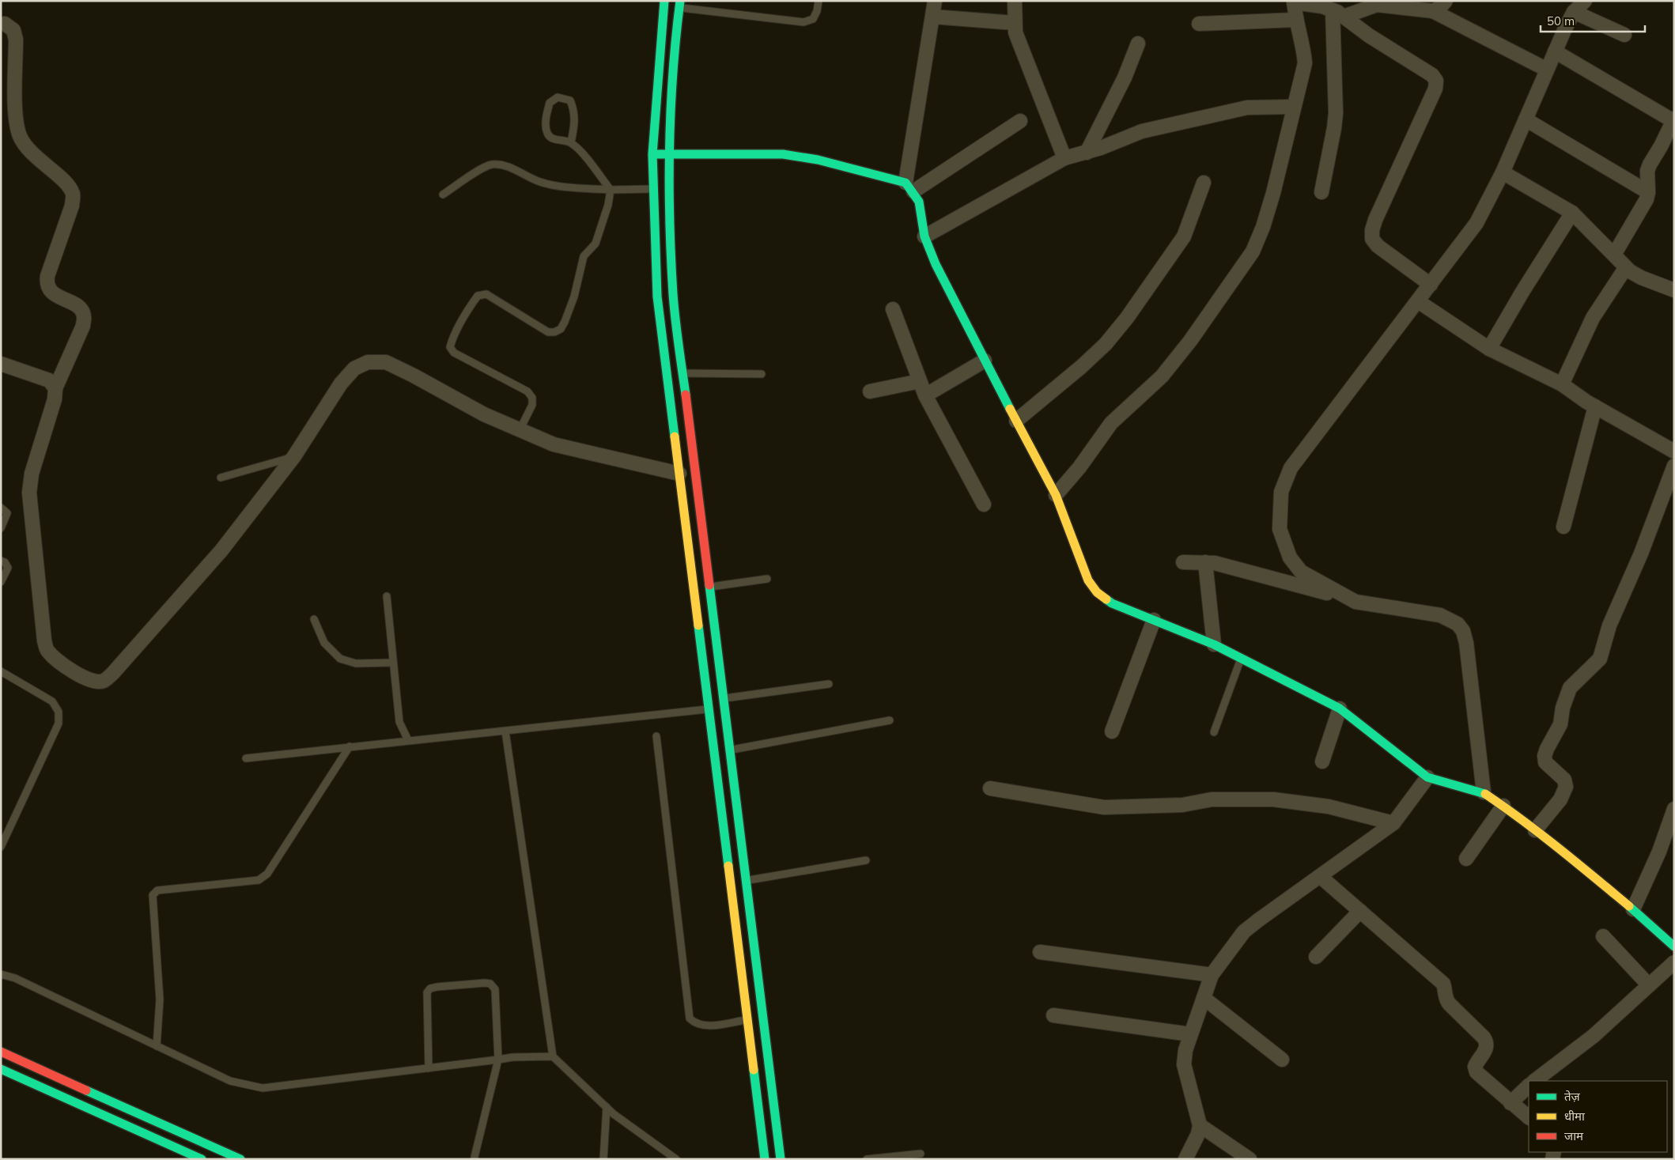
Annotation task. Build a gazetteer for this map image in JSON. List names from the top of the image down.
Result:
{
  "legend": ["तेज़", "धीमा", "जाम"],
  "scale_bar": "50 m"
}
